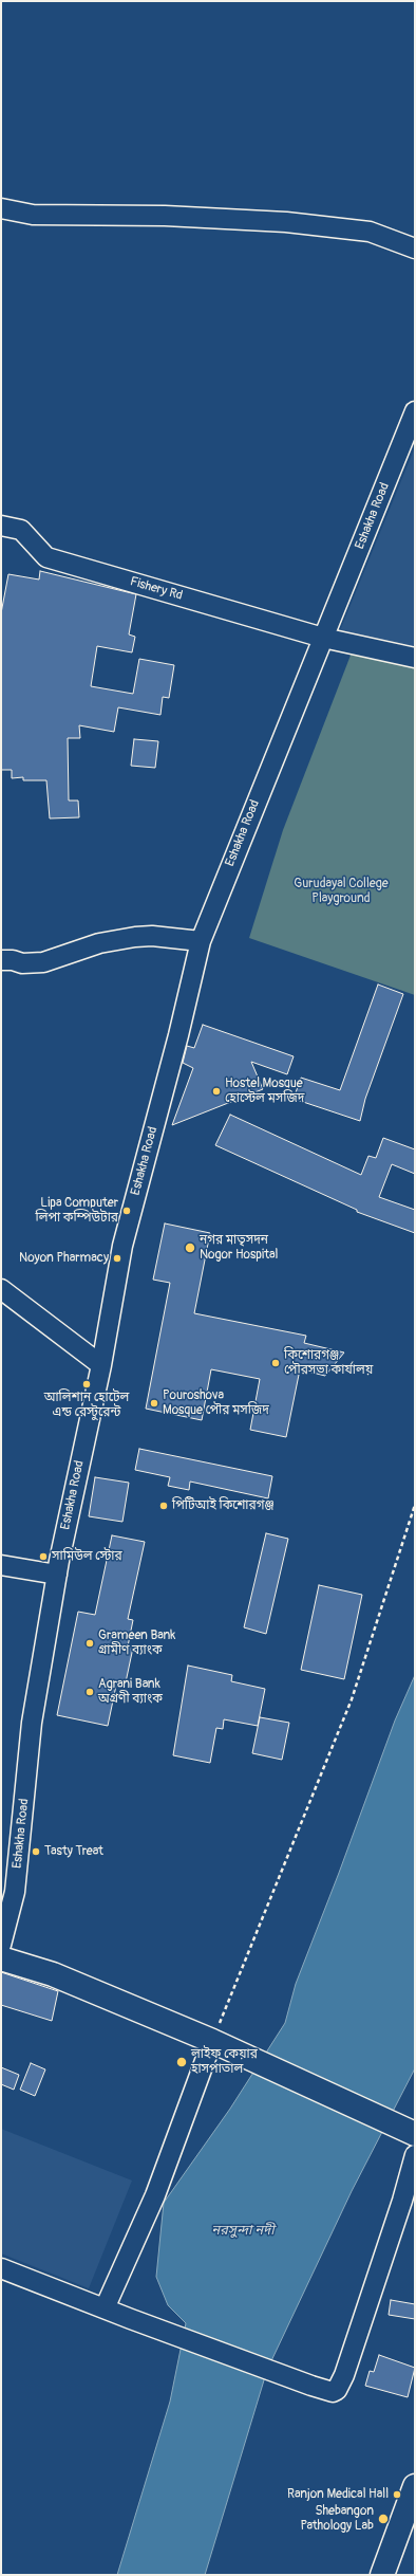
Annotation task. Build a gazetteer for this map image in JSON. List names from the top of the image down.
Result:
{
  "streets": {
    "street": ["Eshakha Road", "Fishery Rd"]
  },
  "crossings": [
    ["Eshakha Road", "Fishery Rd"]
  ],
  "water": ["নরসুন্দা নদী"],
  "parks": ["Gurudayal College Playground"],
  "places": [
    "Hostel Mosque হোস্টেল মসজিদ",
    "Lipa Computer লিপা কম্পিউটার",
    "নগর মাতৃসদন Nogor Hospital",
    "Noyon Pharmacy",
    "কিশোরগঞ্জ পৌরসভা কার্যালয়",
    "আলিশান হোটেল এন্ড রেস্টুরেন্ট",
    "Pouroshova Mosque পৌর মসজিদ",
    "পিটিআই কিশোরগঞ্জ",
    "সামিউল স্টোর",
    "Grameen Bank গ্রামীণ ব্যাংক",
    "Agrani Bank অগ্রণী ব্যাংক",
    "Tasty Treat",
    "লাইফ কেয়ার হাসপাতাল",
    "Ranjon Medical Hall",
    "Shebangon Pathology Lab"
  ]
}
